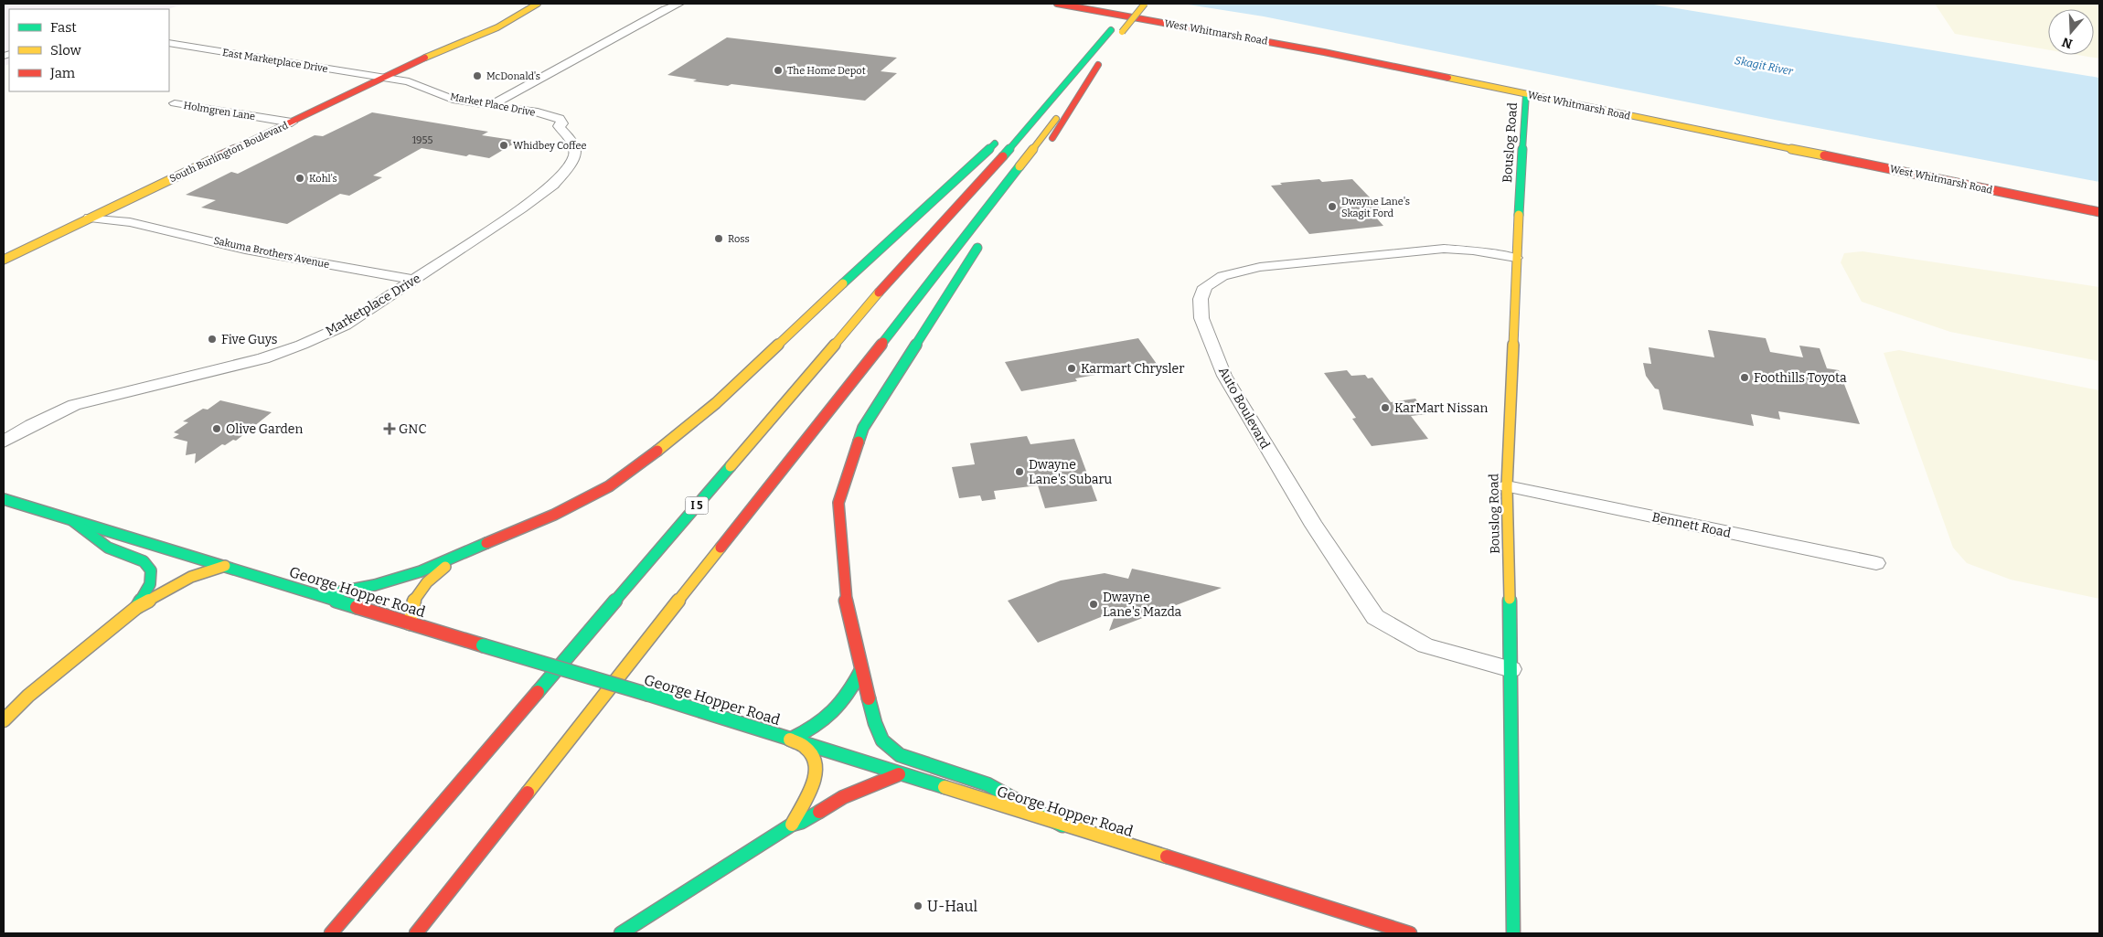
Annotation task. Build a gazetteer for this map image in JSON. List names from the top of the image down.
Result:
{
  "streets": {
    "main road": [
      "West Whitmarsh Road",
      "Bouslog Road",
      "South Burlington Boulevard",
      "I 5",
      "George Hopper Road"
    ],
    "street": [
      "East Marketplace Drive",
      "Market Place Drive",
      "Holmgren Lane",
      "Sakuma Brothers Avenue",
      "Marketplace Drive",
      "Auto Boulevard",
      "Bennett Road"
    ]
  },
  "crossings": [
    ["West Whitmarsh Road", "Bouslog Road"],
    ["East Marketplace Drive", "Market Place Drive"],
    ["East Marketplace Drive", "South Burlington Boulevard"],
    ["Market Place Drive", "South Burlington Boulevard"],
    ["Market Place Drive", "Marketplace Drive"],
    ["Holmgren Lane", "South Burlington Boulevard"],
    ["Bouslog Road", "Auto Boulevard"],
    ["Bouslog Road", "Bennett Road"],
    ["South Burlington Boulevard", "Sakuma Brothers Avenue"],
    ["Sakuma Brothers Avenue", "Marketplace Drive"]
  ],
  "water": ["Skagit River"],
  "places": {
    "other": [
      "The Home Depot",
      "McDonald's",
      "Whidbey Coffee",
      "Kohl's",
      "Dwayne Lane's Skagit Ford",
      "Ross",
      "Five Guys",
      "Karmart Chrysler",
      "Foothills Toyota",
      "KarMart Nissan",
      "Olive Garden",
      "Dwayne Lane's Subaru",
      "Dwayne Lane's Mazda",
      "U-Haul"
    ],
    "health": ["GNC"]
  },
  "house_numbers": ["1955"],
  "legend": ["Fast", "Slow", "Jam"],
  "north": "bottom"
}
